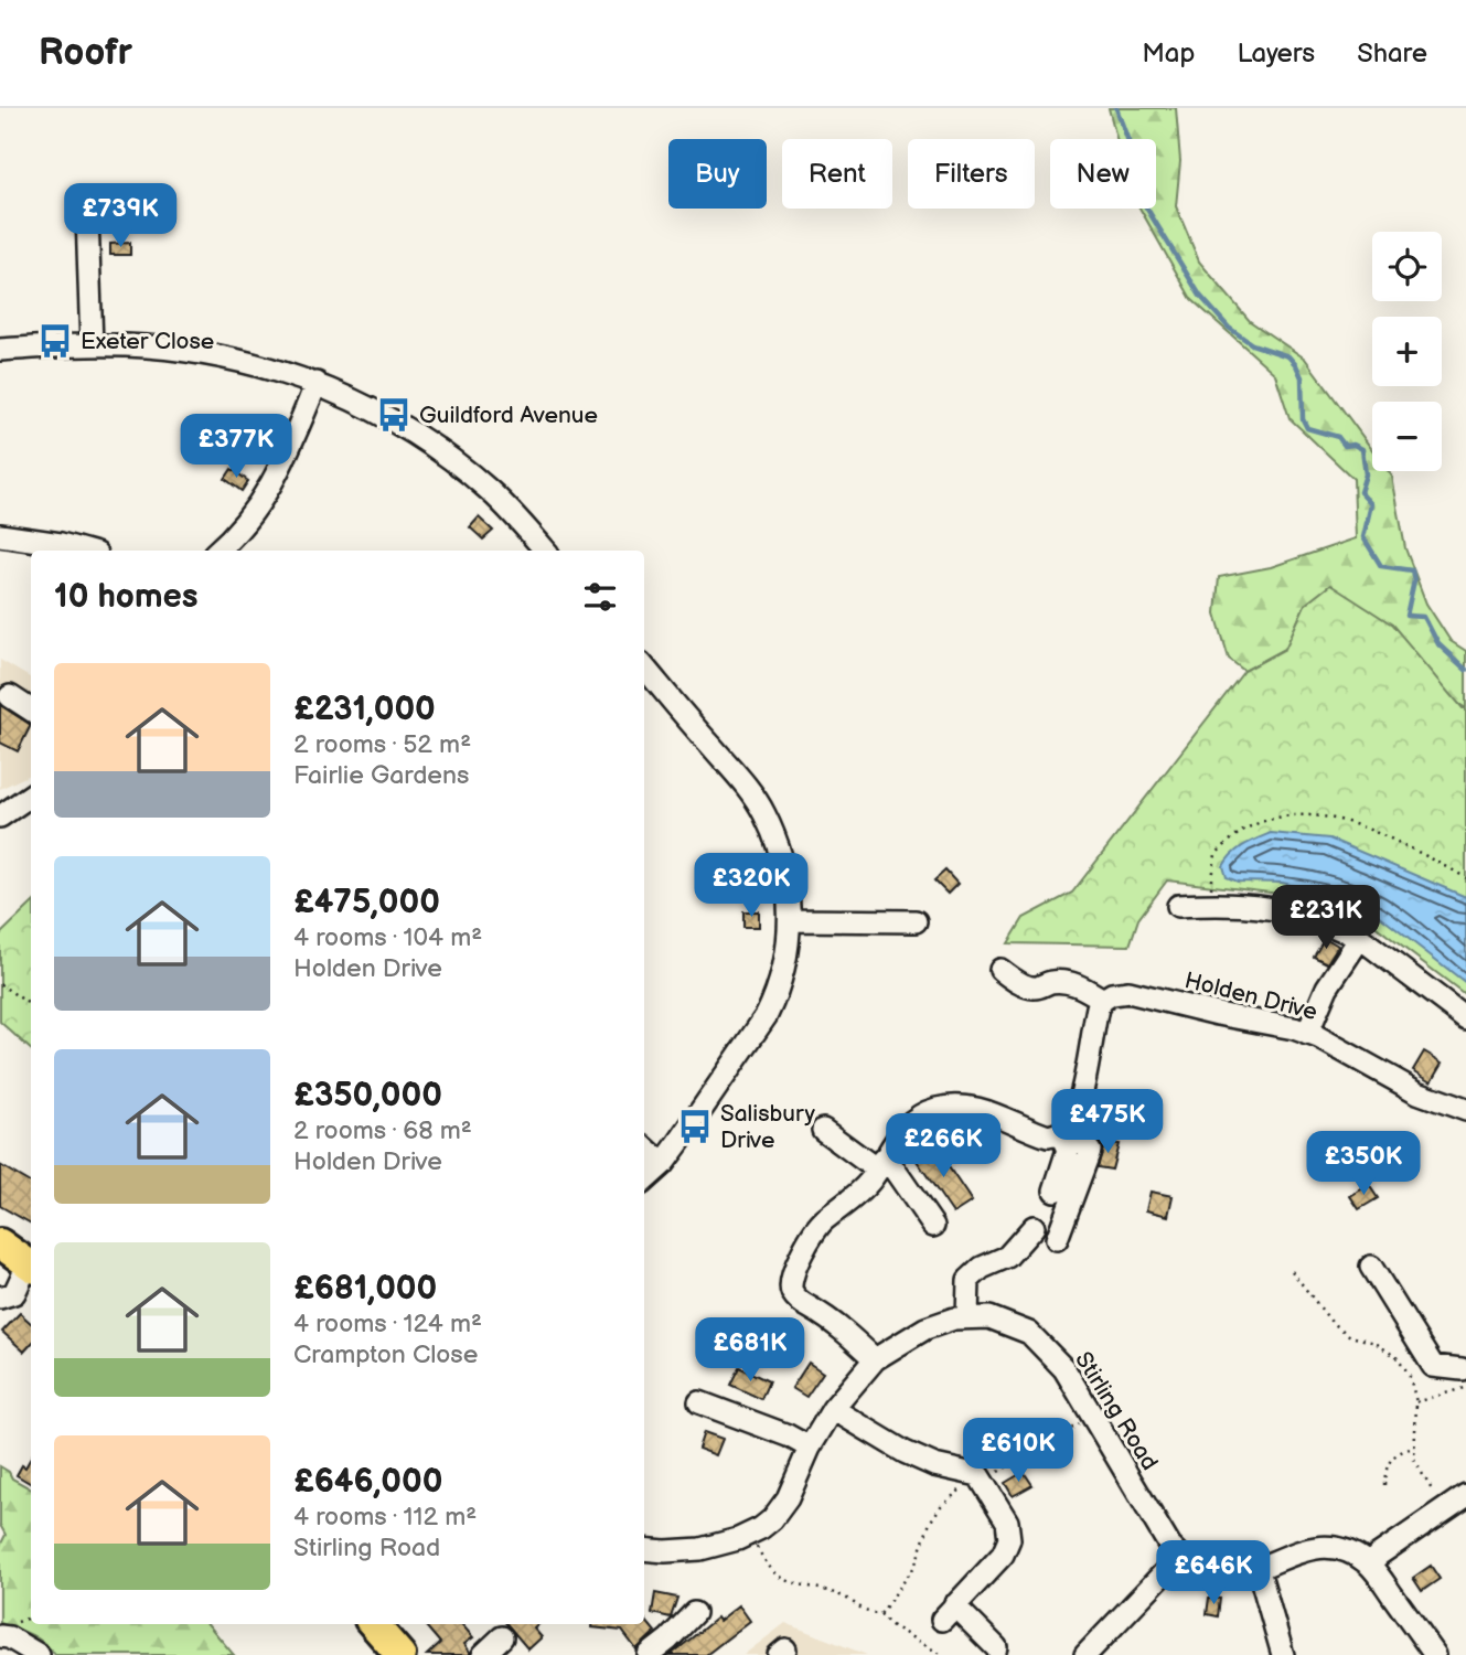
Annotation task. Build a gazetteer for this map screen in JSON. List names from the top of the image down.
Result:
{
  "streets": {
    "street": ["Holden Drive", "Stirling Road"]
  },
  "places": {
    "bus stop": ["Exeter Close", "Guildford Avenue", "Salisbury Drive"]
  },
  "page": {
    "header": "Roofr",
    "nav": ["Map", "Layers", "Share"],
    "chip": [
      "Buy",
      "Rent",
      "Filters",
      "New"
    ],
    "price": [
      "£739K",
      "£377K",
      "£320K",
      "£231K",
      "£475K",
      "£266K",
      "£350K",
      "£681K",
      "£610K",
      "£646K"
    ],
    "map_buttons": ["+", "−"],
    "heading": "10 homes",
    "list": [
      {
        "name": "£231,000",
        "note": "2 rooms · 52 m² · Fairlie Gardens"
      },
      {
        "name": "£475,000",
        "note": "4 rooms · 104 m² · Holden Drive"
      },
      {
        "name": "£350,000",
        "note": "2 rooms · 68 m² · Holden Drive"
      },
      {
        "name": "£681,000",
        "note": "4 rooms · 124 m² · Crampton Close"
      },
      {
        "name": "£646,000",
        "note": "4 rooms · 112 m² · Stirling Road"
      }
    ]
  }
}
